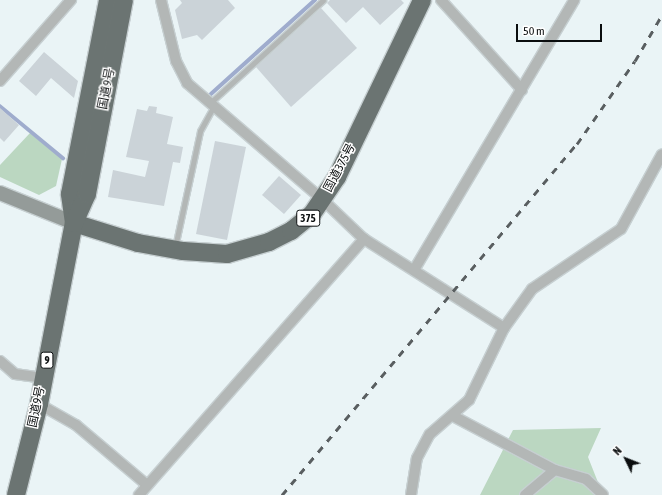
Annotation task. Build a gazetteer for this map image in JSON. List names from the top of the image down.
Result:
{
  "streets": {
    "highway": [
      "国道9号",
      "国道375号",
      "375",
      "9"
    ]
  },
  "crossings": [
    ["国道9号", "国道375号"]
  ],
  "scale_bar": "50 m",
  "north": "top left"
}
